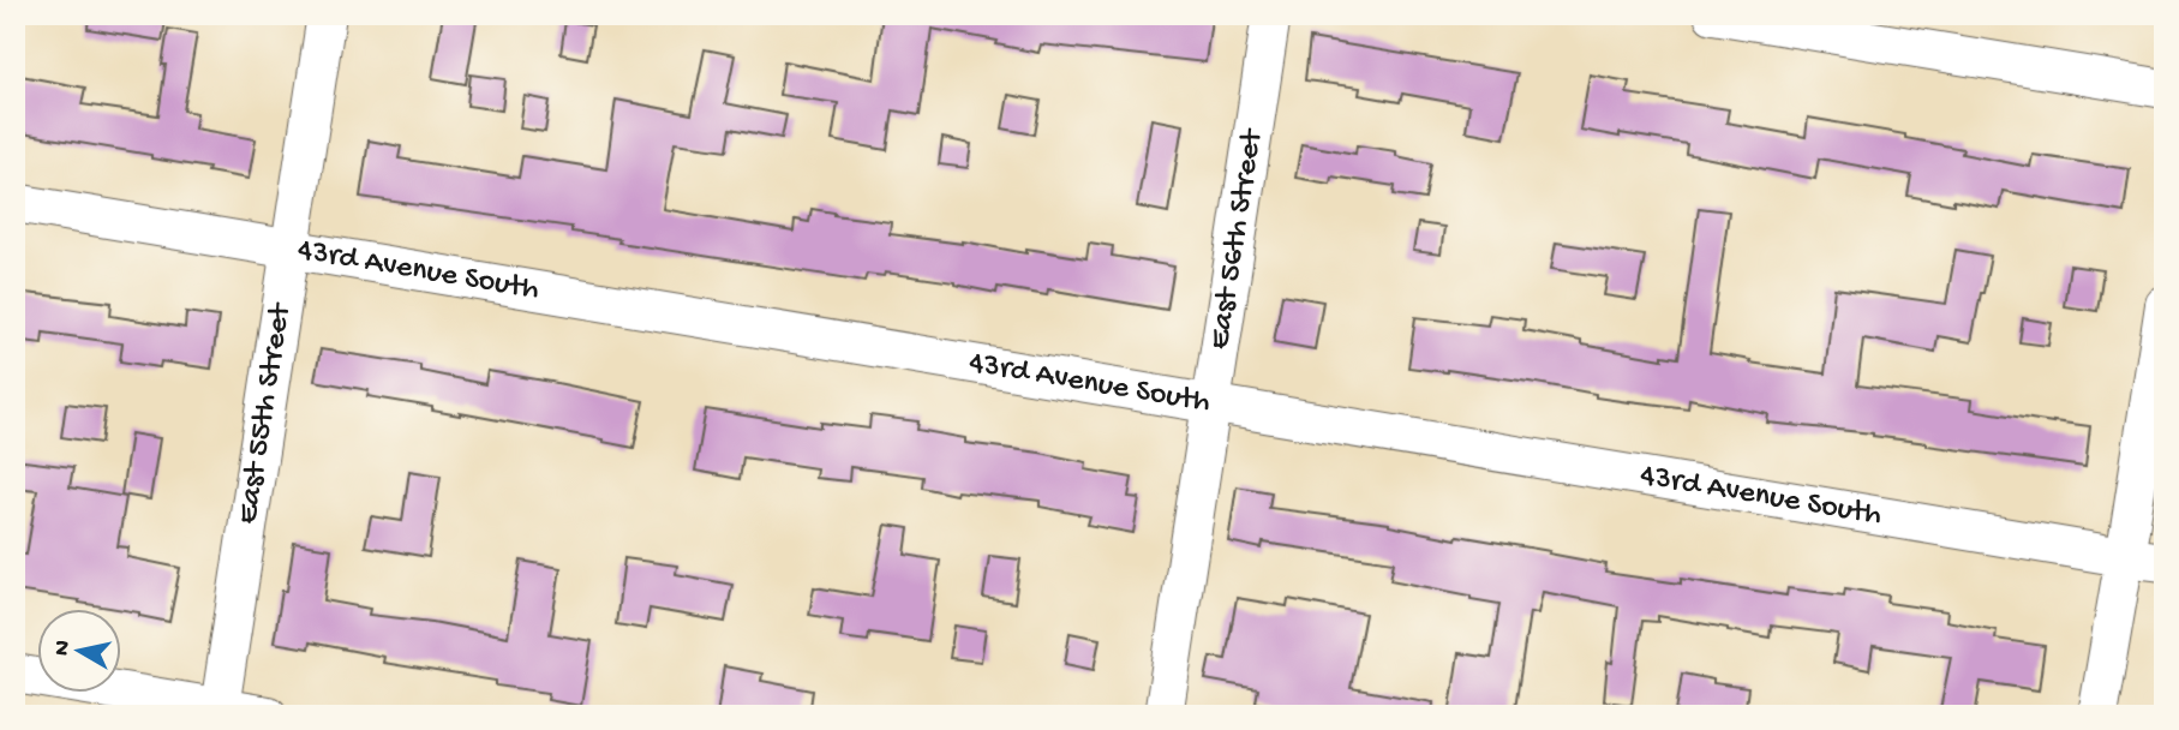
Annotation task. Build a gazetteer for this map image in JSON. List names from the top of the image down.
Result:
{
  "streets": {
    "street": ["East 56th Street", "43rd Avenue South", "East 55th Street"]
  },
  "crossings": [
    ["East 56th Street", "43rd Avenue South"],
    ["43rd Avenue South", "East 55th Street"]
  ],
  "north": "left"
}
